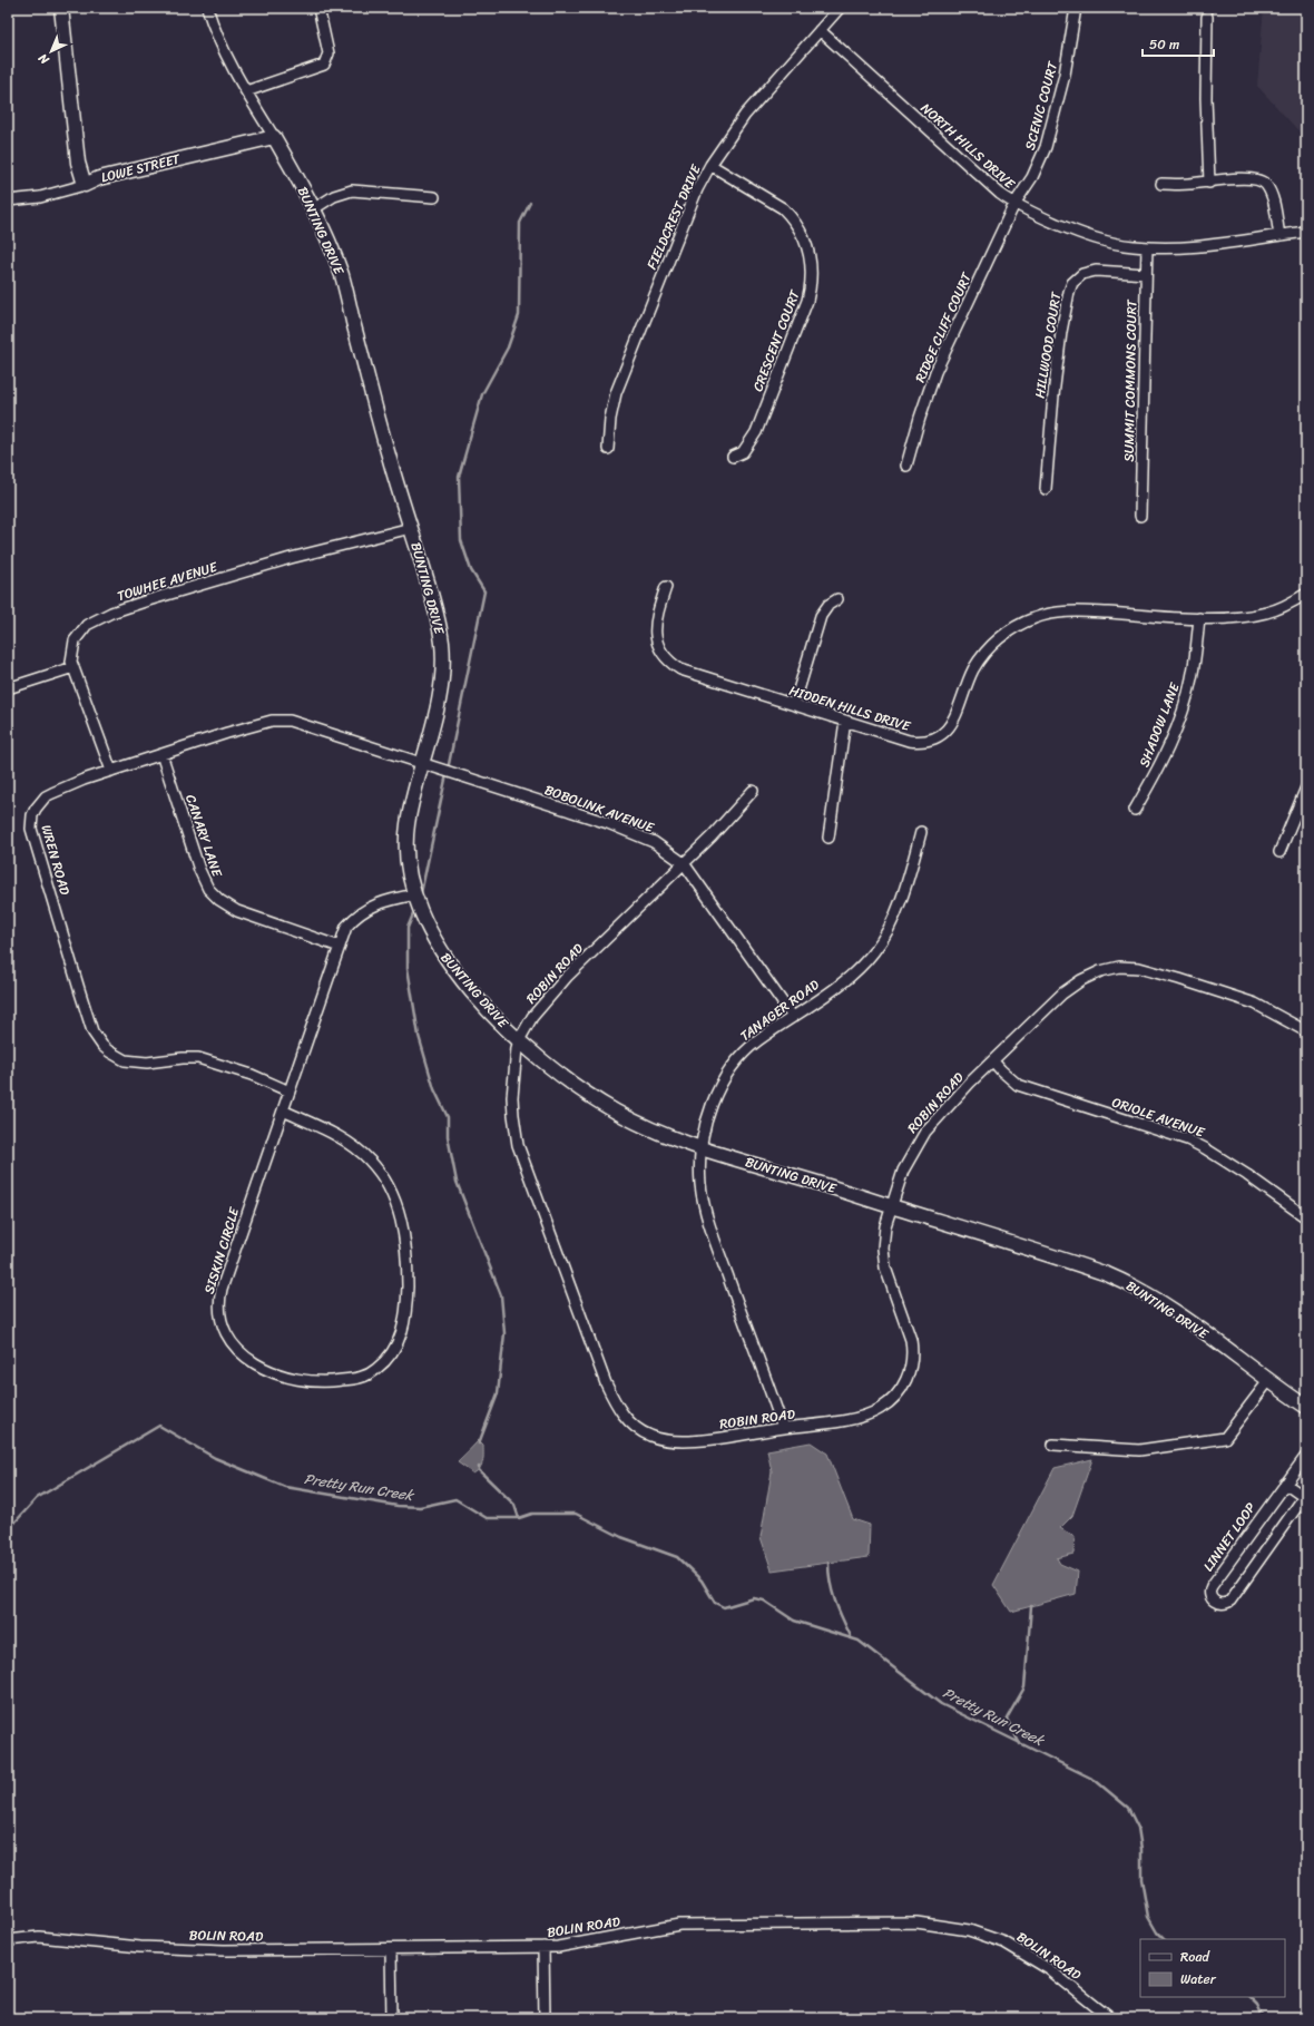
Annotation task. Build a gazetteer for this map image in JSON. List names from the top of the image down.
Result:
{
  "streets": {
    "street": [
      "SCENIC COURT",
      "NORTH HILLS DRIVE",
      "LOWE STREET",
      "FIELDCREST DRIVE",
      "BUNTING DRIVE",
      "RIDGE CLIFF COURT",
      "CRESCENT COURT",
      "HILLWOOD COURT",
      "SUMMIT COMMONS COURT",
      "TOWHEE AVENUE",
      "HIDDEN HILLS DRIVE",
      "SHADOW LANE",
      "BOBOLINK AVENUE",
      "CANARY LANE",
      "WREN ROAD",
      "ROBIN ROAD",
      "TANAGER ROAD",
      "ORIOLE AVENUE",
      "SISKIN CIRCLE",
      "LINNET LOOP",
      "BOLIN ROAD"
    ]
  },
  "crossings": [
    ["SCENIC COURT", "NORTH HILLS DRIVE"],
    ["SCENIC COURT", "RIDGE CLIFF COURT"],
    ["NORTH HILLS DRIVE", "FIELDCREST DRIVE"],
    ["NORTH HILLS DRIVE", "RIDGE CLIFF COURT"],
    ["NORTH HILLS DRIVE", "SUMMIT COMMONS COURT"],
    ["LOWE STREET", "BUNTING DRIVE"],
    ["FIELDCREST DRIVE", "CRESCENT COURT"],
    ["BUNTING DRIVE", "TOWHEE AVENUE"],
    ["BUNTING DRIVE", "BOBOLINK AVENUE"],
    ["BUNTING DRIVE", "WREN ROAD"],
    ["BUNTING DRIVE", "ROBIN ROAD"],
    ["BUNTING DRIVE", "TANAGER ROAD"],
    ["BUNTING DRIVE", "SISKIN CIRCLE"],
    ["HILLWOOD COURT", "SUMMIT COMMONS COURT"],
    ["TOWHEE AVENUE", "WREN ROAD"],
    ["HIDDEN HILLS DRIVE", "SHADOW LANE"],
    ["BOBOLINK AVENUE", "WREN ROAD"],
    ["BOBOLINK AVENUE", "ROBIN ROAD"],
    ["BOBOLINK AVENUE", "TANAGER ROAD"],
    ["CANARY LANE", "WREN ROAD"],
    ["CANARY LANE", "SISKIN CIRCLE"],
    ["WREN ROAD", "SISKIN CIRCLE"],
    ["ROBIN ROAD", "TANAGER ROAD"],
    ["ROBIN ROAD", "ORIOLE AVENUE"]
  ],
  "water": ["Pretty Run Creek"],
  "legend": ["Road", "Water"],
  "scale_bar": "50 m",
  "north": "bottom left"
}
